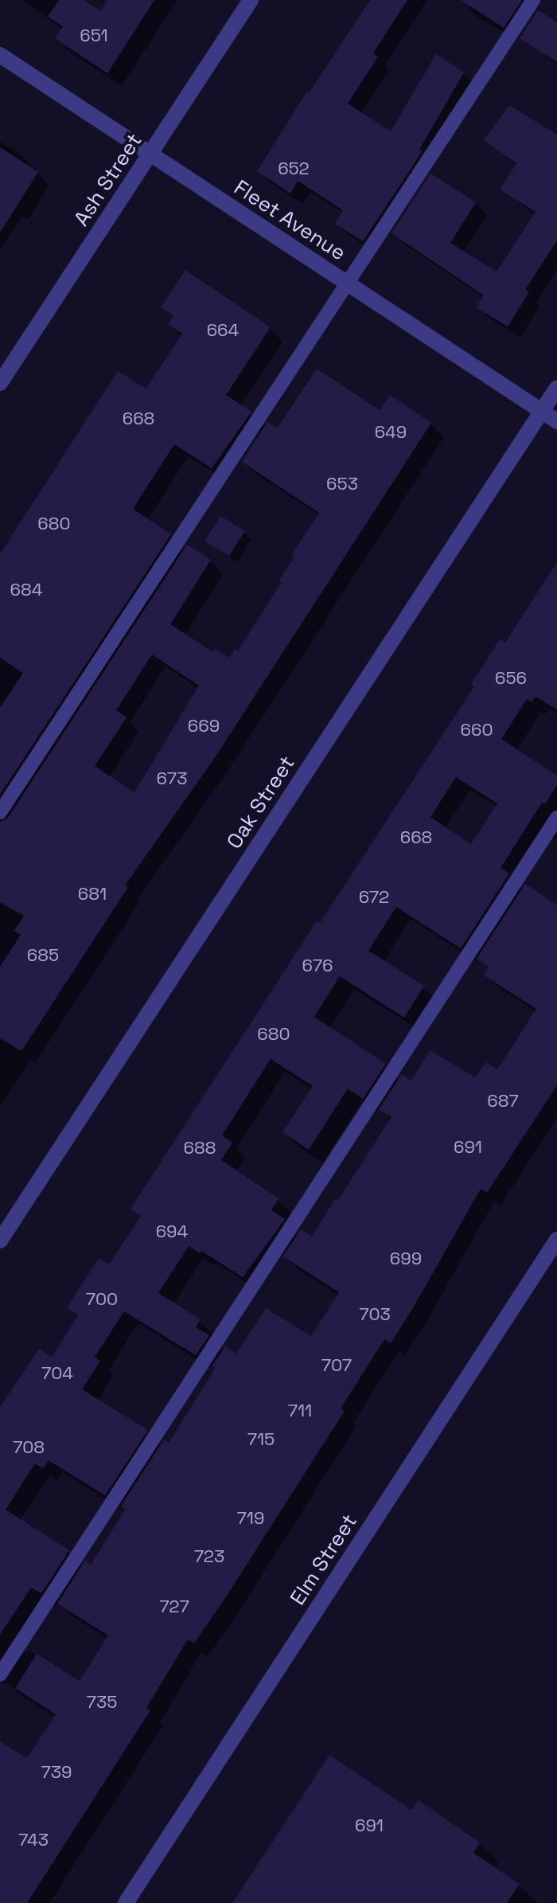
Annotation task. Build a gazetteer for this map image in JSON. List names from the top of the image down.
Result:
{
  "streets": {
    "street": [
      "Ash Street",
      "Fleet Avenue",
      "Oak Street",
      "Elm Street"
    ]
  },
  "crossings": [
    ["Ash Street", "Fleet Avenue"],
    ["Fleet Avenue", "Oak Street"]
  ],
  "house_numbers": [
    "651",
    "652",
    "664",
    "668",
    "649",
    "653",
    "680",
    "684",
    "656",
    "669",
    "660",
    "673",
    "668",
    "681",
    "672",
    "685",
    "676",
    "680",
    "687",
    "691",
    "688",
    "694",
    "699",
    "700",
    "703",
    "707",
    "704",
    "711",
    "715",
    "708",
    "719",
    "723",
    "727",
    "735",
    "739",
    "691",
    "743"
  ]
}
